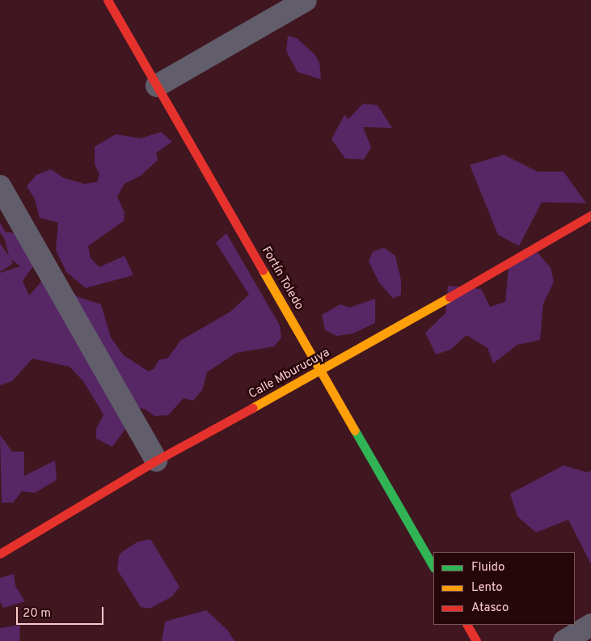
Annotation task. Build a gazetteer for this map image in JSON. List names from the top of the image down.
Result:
{
  "streets": {
    "street": ["Fortín Toledo", "Calle Mburucuya"]
  },
  "crossings": [
    ["Fortín Toledo", "Calle Mburucuya"]
  ],
  "legend": ["Fluido", "Lento", "Atasco"],
  "scale_bar": "20 m"
}
